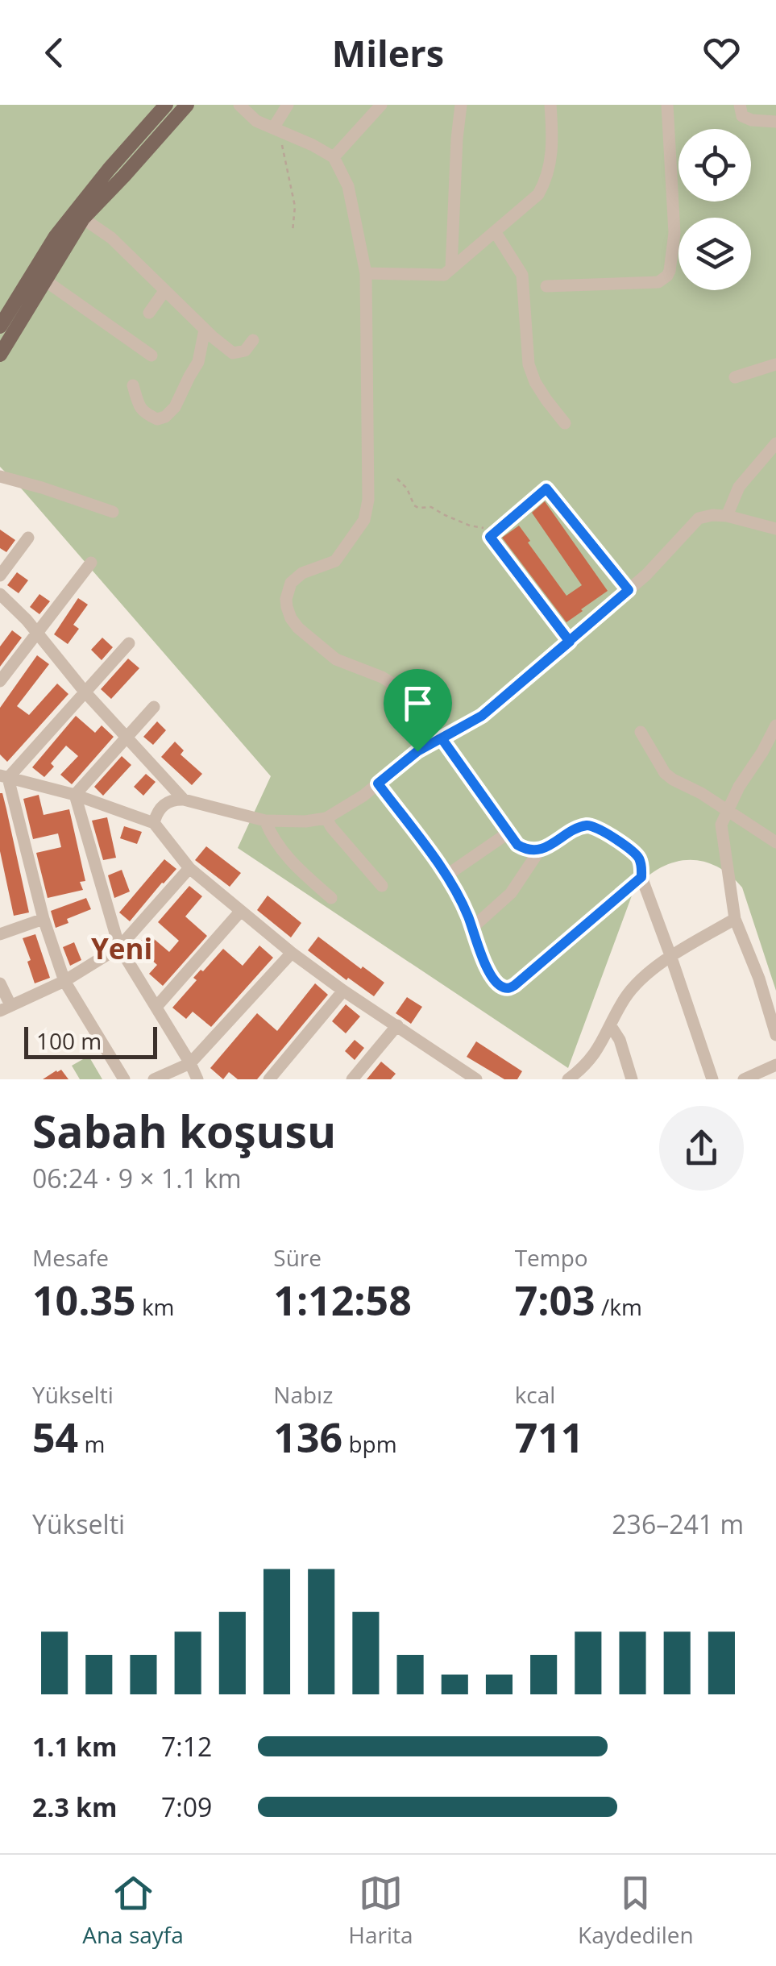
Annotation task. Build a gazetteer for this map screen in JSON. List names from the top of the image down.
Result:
{
  "districts": ["Yeni"],
  "scale_bar": "100 m",
  "page": {
    "header": "Milers",
    "scale": "100 m",
    "heading": ["Sabah koşusu", "06:24 · 9 × 1.1 km"],
    "stats": [
      ["Mesafe", "10.35 km"],
      ["Süre", "1:12:58"],
      ["Tempo", "7:03 /km"],
      ["Yükselti", "54 m"],
      ["Nabız", "136 bpm"],
      ["kcal", "711"]
    ],
    "chart": ["Yükselti", "236–241 m"],
    "list": [
      {
        "name": "1.1 km",
        "note": "7:12"
      },
      {
        "name": "2.3 km",
        "note": "7:09"
      }
    ],
    "tabs": ["Ana sayfa", "Harita", "Kaydedilen"]
  }
}
